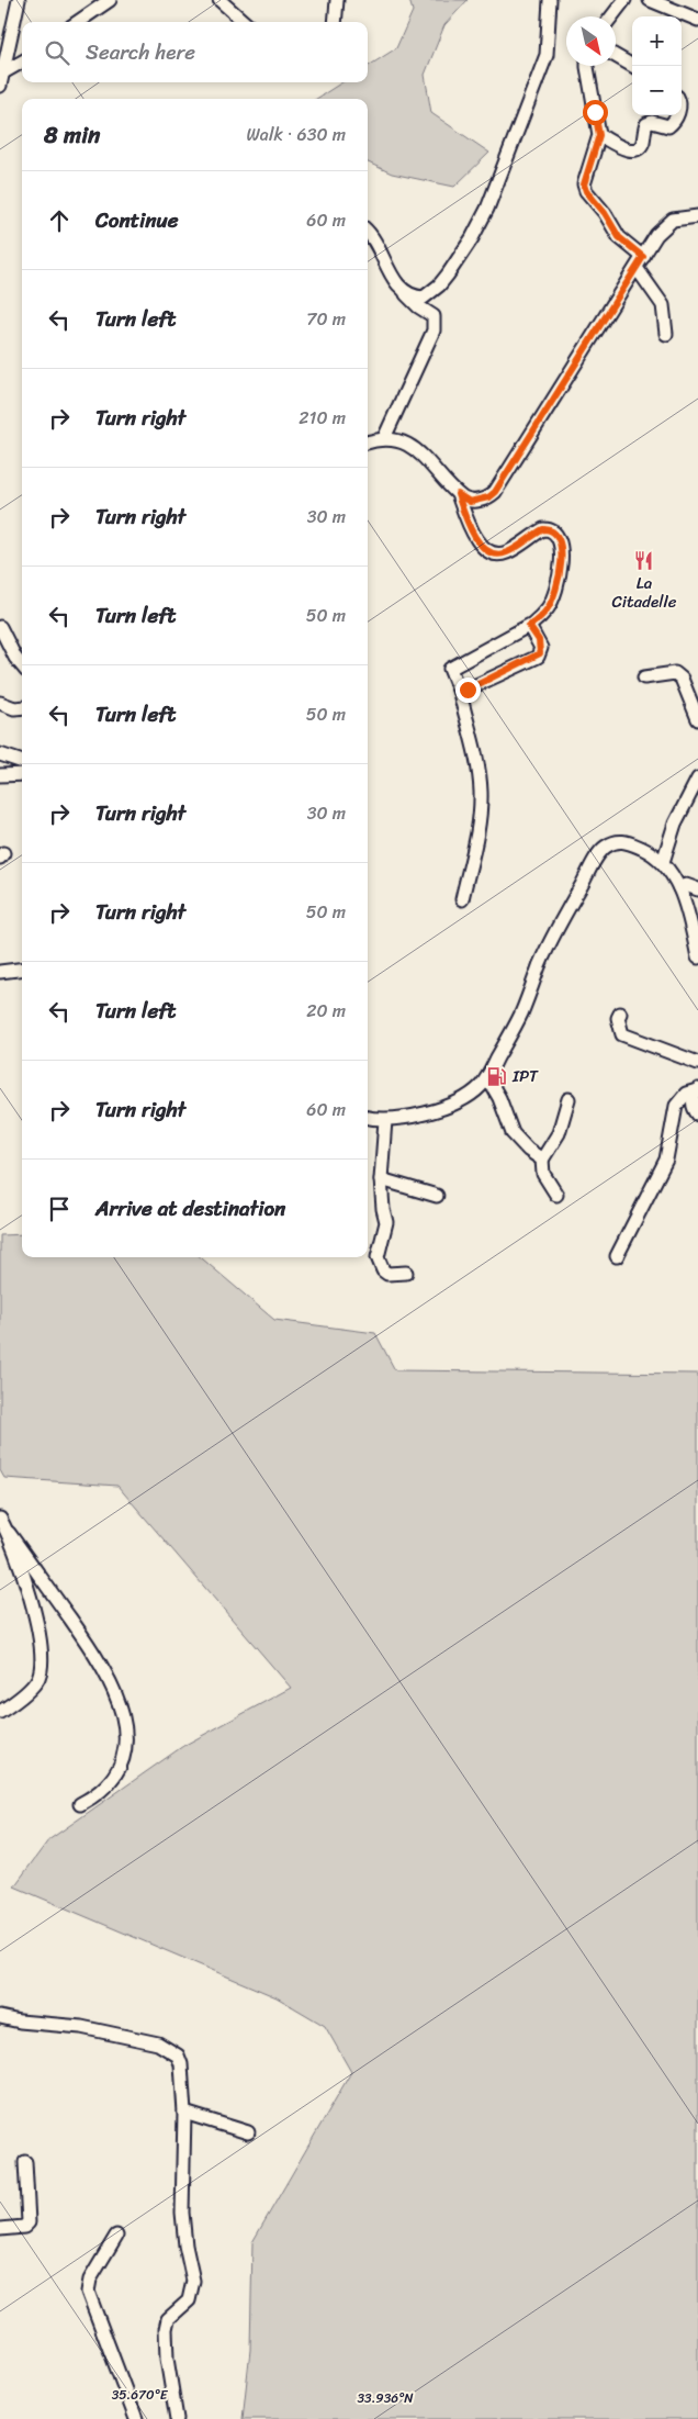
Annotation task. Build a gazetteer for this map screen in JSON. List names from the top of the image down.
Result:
{
  "places": {
    "restaurant": ["La Citadelle"],
    "fuel station": ["IPT"]
  },
  "north": "bottom right",
  "page": {
    "map_buttons": ["+", "−"],
    "search": "Search here",
    "heading": ["8 min", "Walk · 630 m"],
    "list": [
      ["Continue", "60 m"],
      ["Turn left", "70 m"],
      ["Turn right", "210 m"],
      ["Turn right", "30 m"],
      ["Turn left", "50 m"],
      ["Turn left", "50 m"],
      ["Turn right", "30 m"],
      ["Turn right", "50 m"],
      ["Turn left", "20 m"],
      ["Turn right", "60 m"],
      "Arrive at destination"
    ]
  },
  "coordinates": ["35.670°E", "33.936°N"]
}
